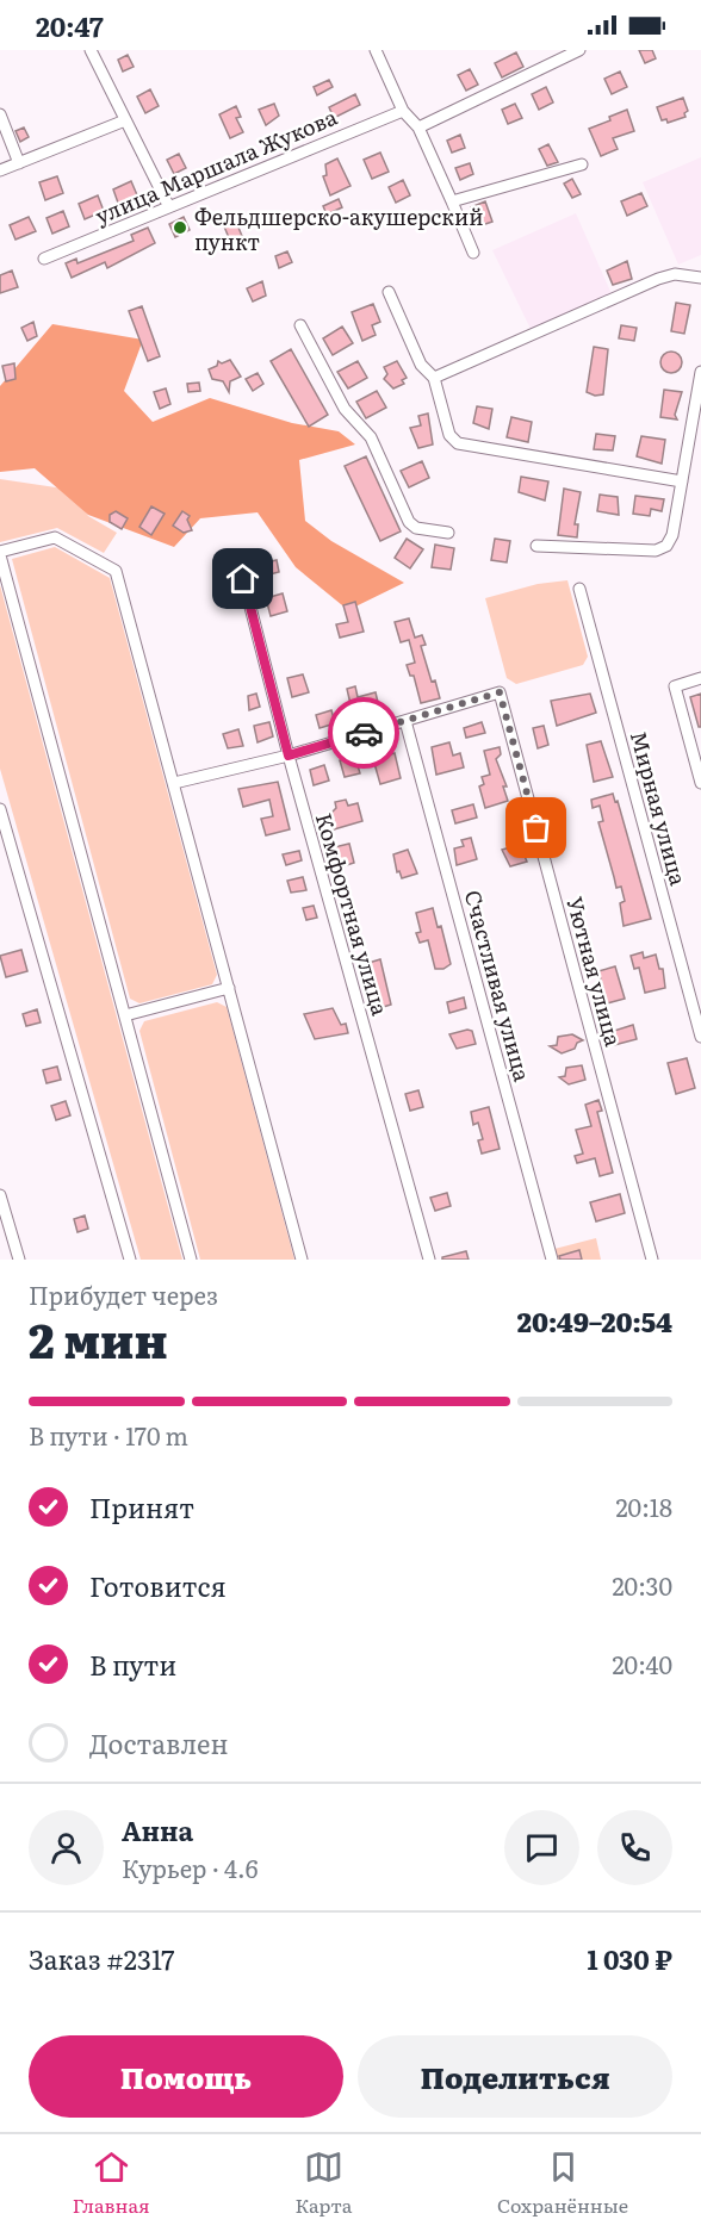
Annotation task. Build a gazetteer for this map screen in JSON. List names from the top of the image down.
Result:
{
  "streets": {
    "street": [
      "улица Маршала Жукова",
      "Мирная улица",
      "Комфортная улица",
      "Уютная улица",
      "Счастливая улица"
    ]
  },
  "crossings": [
    ["Уютная улица", "Счастливая улица"]
  ],
  "places": ["Фельдшерско-акушерский пункт"],
  "page": {
    "status": "20:47",
    "heading": ["2 мин", "Прибудет через", "20:49–20:54"],
    "panel": [
      "Анна",
      "Курьер · 4.6",
      "Заказ #2317",
      "1 030 ₽"
    ],
    "bar": "В пути · 170 m",
    "list": [
      ["Принят", "20:18"],
      ["Готовится", "20:30"],
      ["В пути", "20:40"],
      "Доставлен"
    ],
    "buttons": ["Помощь", "Поделиться"],
    "tabs": ["Главная", "Карта", "Сохранённые"]
  }
}
